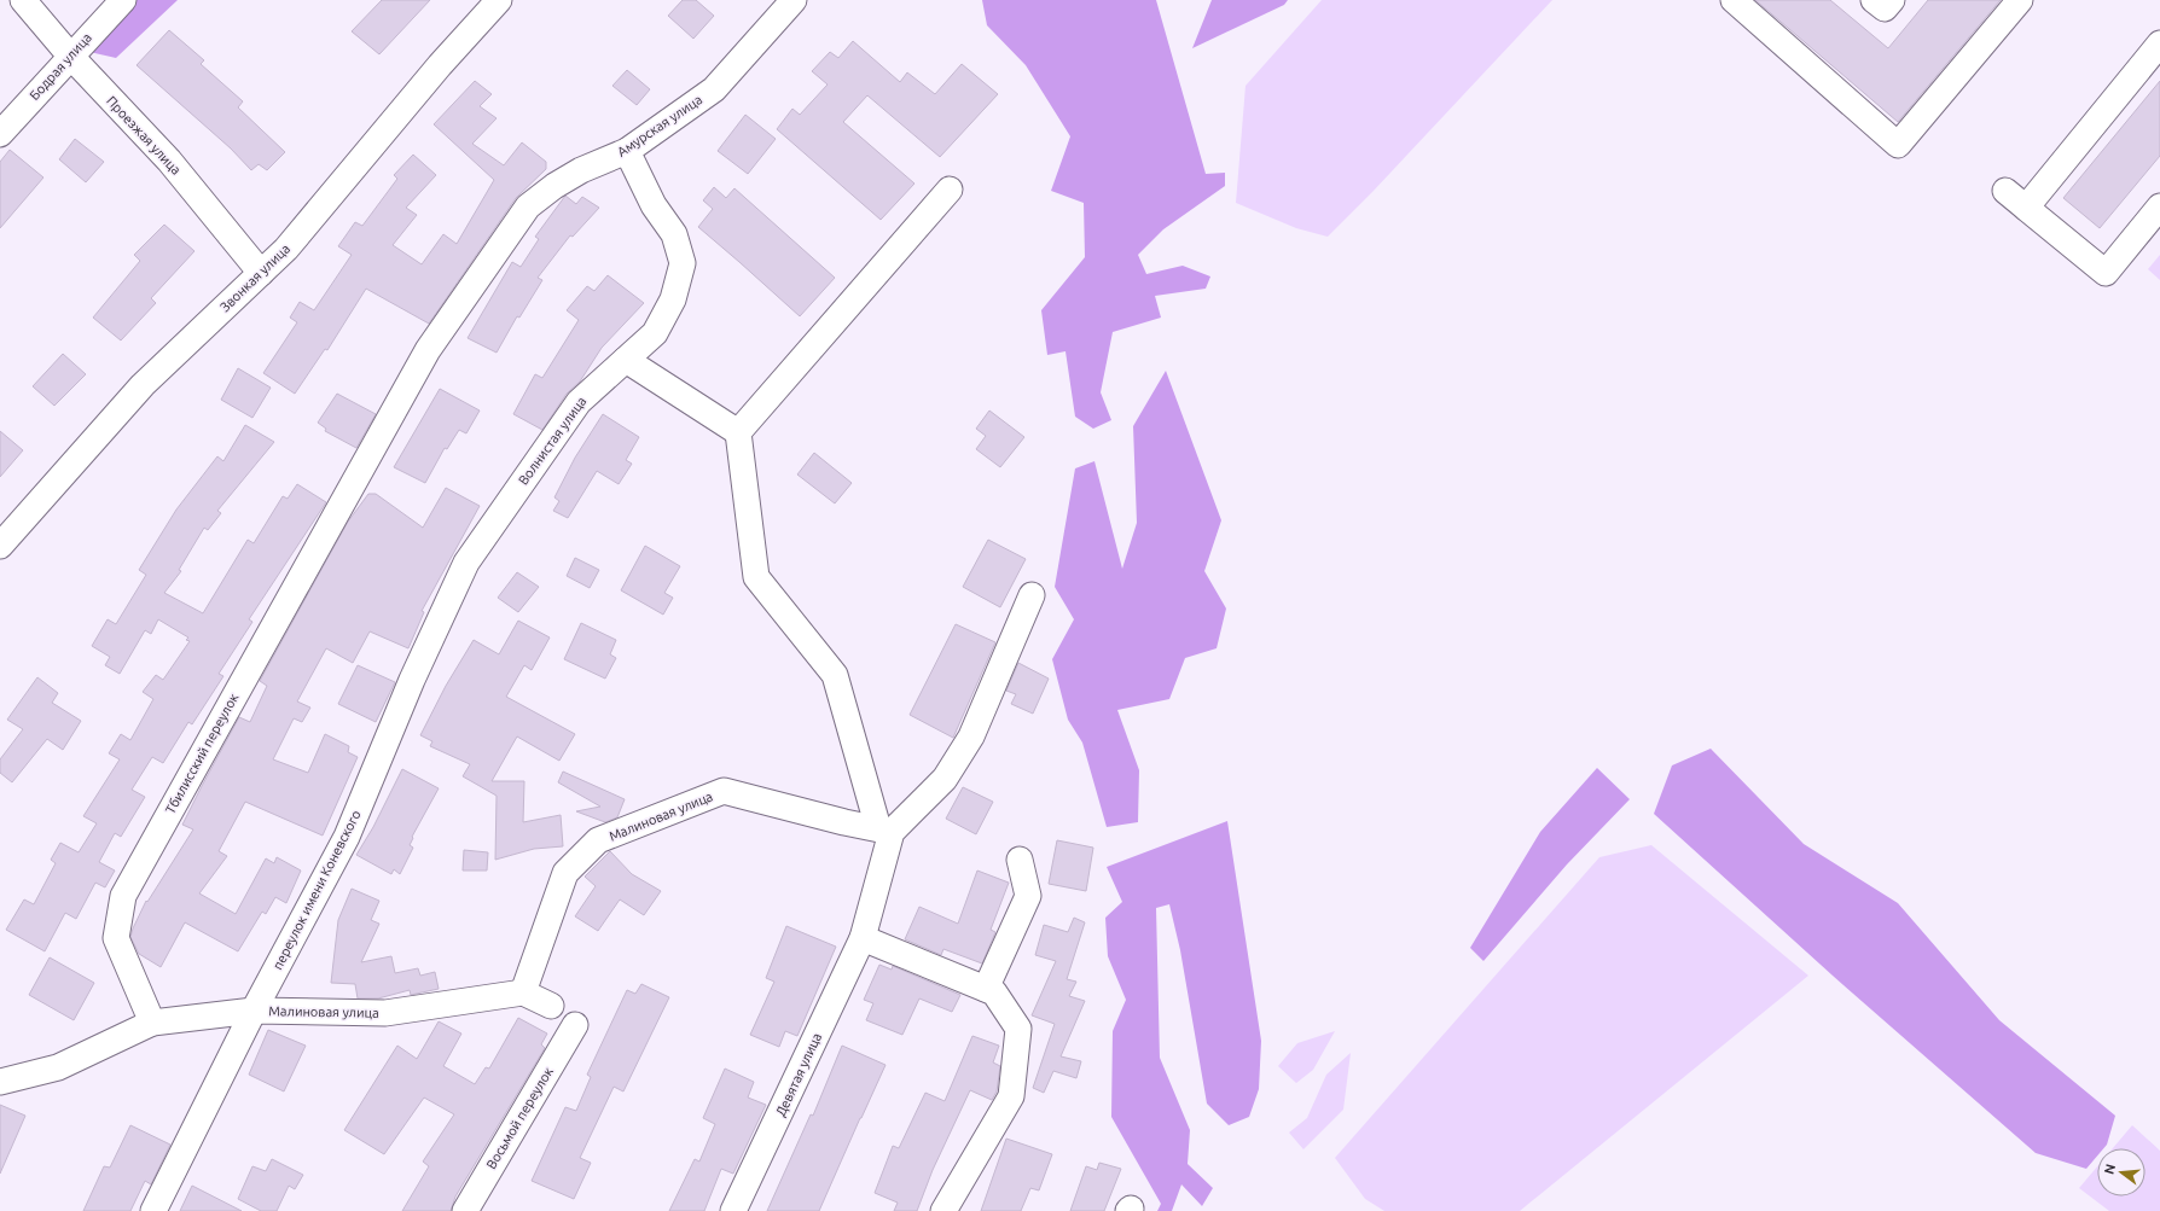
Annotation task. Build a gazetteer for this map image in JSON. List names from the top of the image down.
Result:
{
  "streets": {
    "street": [
      "Бодрая улица",
      "Амурская улица",
      "Проезжая улица",
      "Звонкая улица",
      "Волнистая улица",
      "Тбилисский переулок",
      "Малиновая улица",
      "переулок имени Коневского",
      "Девятая улица",
      "Восьмой переулок"
    ]
  },
  "crossings": [
    ["Бодрая улица", "Проезжая улица"],
    ["Амурская улица", "Волнистая улица"],
    ["Амурская улица", "Тбилисский переулок"],
    ["Проезжая улица", "Звонкая улица"],
    ["Волнистая улица", "переулок имени Коневского"],
    ["Тбилисский переулок", "Малиновая улица"],
    ["Малиновая улица", "переулок имени Коневского"],
    ["Малиновая улица", "Девятая улица"]
  ],
  "north": "left"
}
